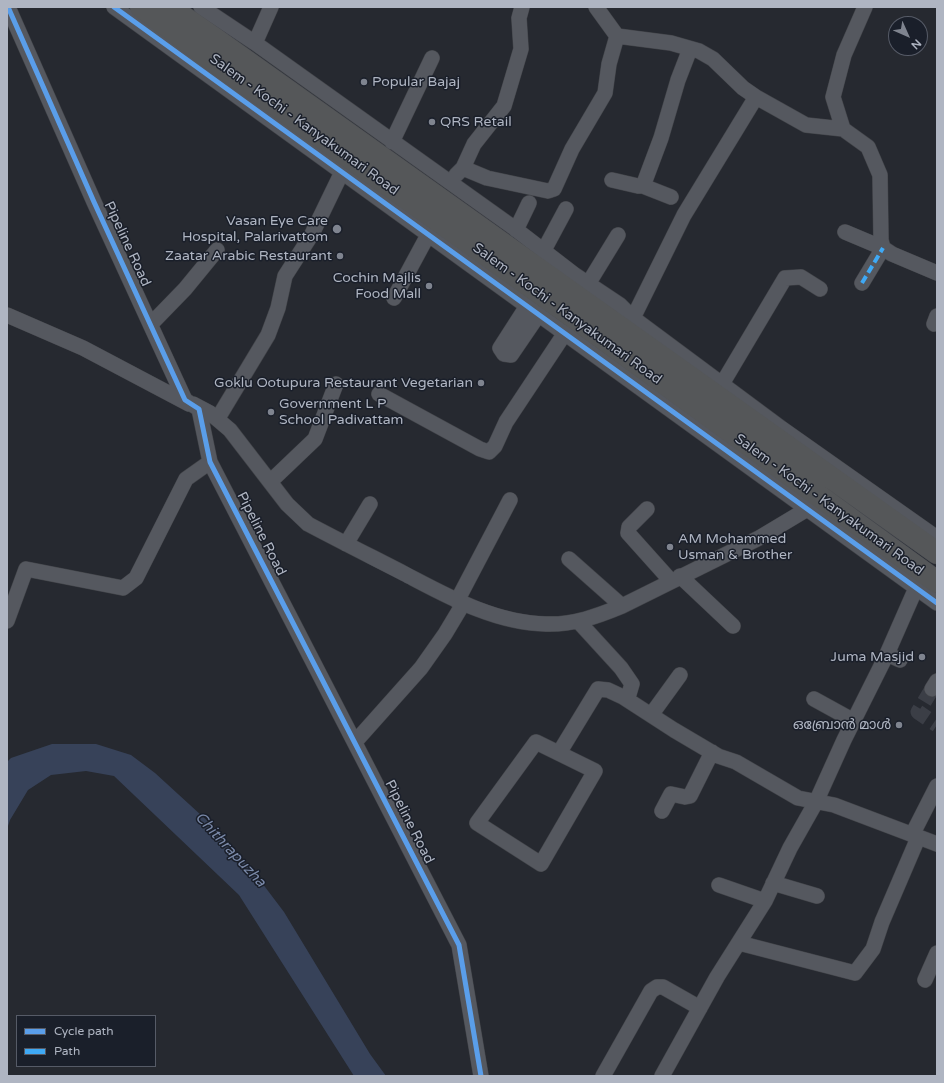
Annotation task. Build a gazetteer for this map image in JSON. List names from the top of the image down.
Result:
{
  "streets": {
    "highway": ["Salem - Kochi - Kanyakumari Road"],
    "street": ["Pipeline Road"]
  },
  "water": ["Chithrapuzha"],
  "places": [
    "Popular Bajaj",
    "QRS Retail",
    "Vasan Eye Care Hospital, Palarivattom",
    "Zaatar Arabic Restaurant",
    "Cochin Majlis Food Mall",
    "Goklu Ootupura Restaurant Vegetarian",
    "Government L P School Padivattam",
    "AM Mohammed Usman & Brother",
    "Juma Masjid",
    "ഒബ്രോൻ മാൾ"
  ],
  "legend": ["Cycle path", "Path"],
  "north": "bottom right"
}
